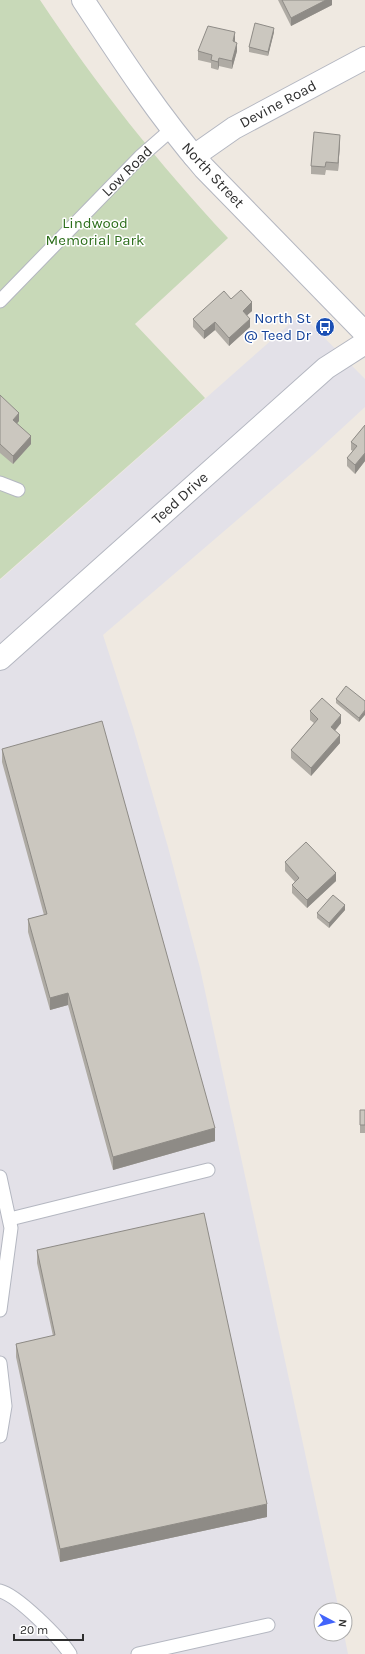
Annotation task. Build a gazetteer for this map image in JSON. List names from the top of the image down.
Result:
{
  "streets": {
    "street": ["Devine Road", "North Street", "Teed Drive"],
    "lane": ["Low Road"]
  },
  "crossings": [
    ["Devine Road", "North Street"],
    ["Low Road", "North Street"]
  ],
  "parks": ["Lindwood Memorial Park"],
  "places": {
    "bus stop": ["North St @ Teed Dr"]
  },
  "scale_bar": "20 m",
  "north": "right"
}
